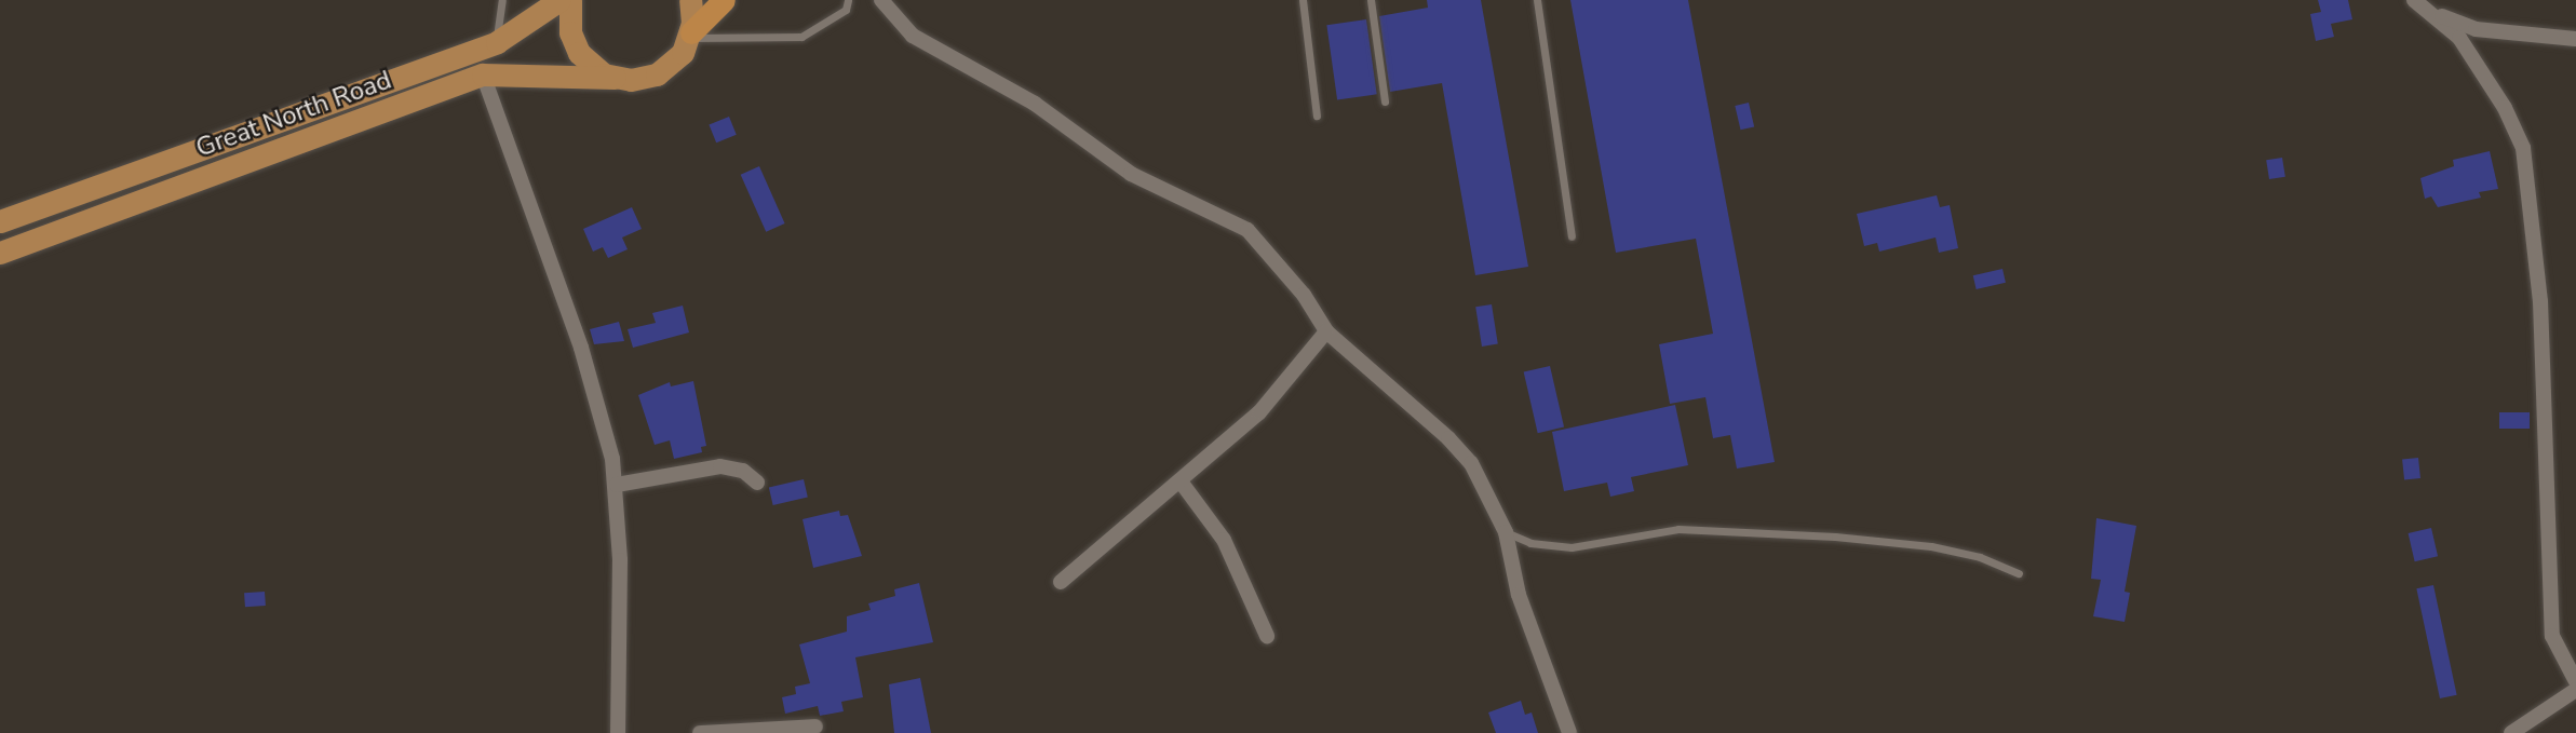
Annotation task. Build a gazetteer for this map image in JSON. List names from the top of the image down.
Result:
{
  "streets": {
    "main road": ["Great North Road"]
  }
}
